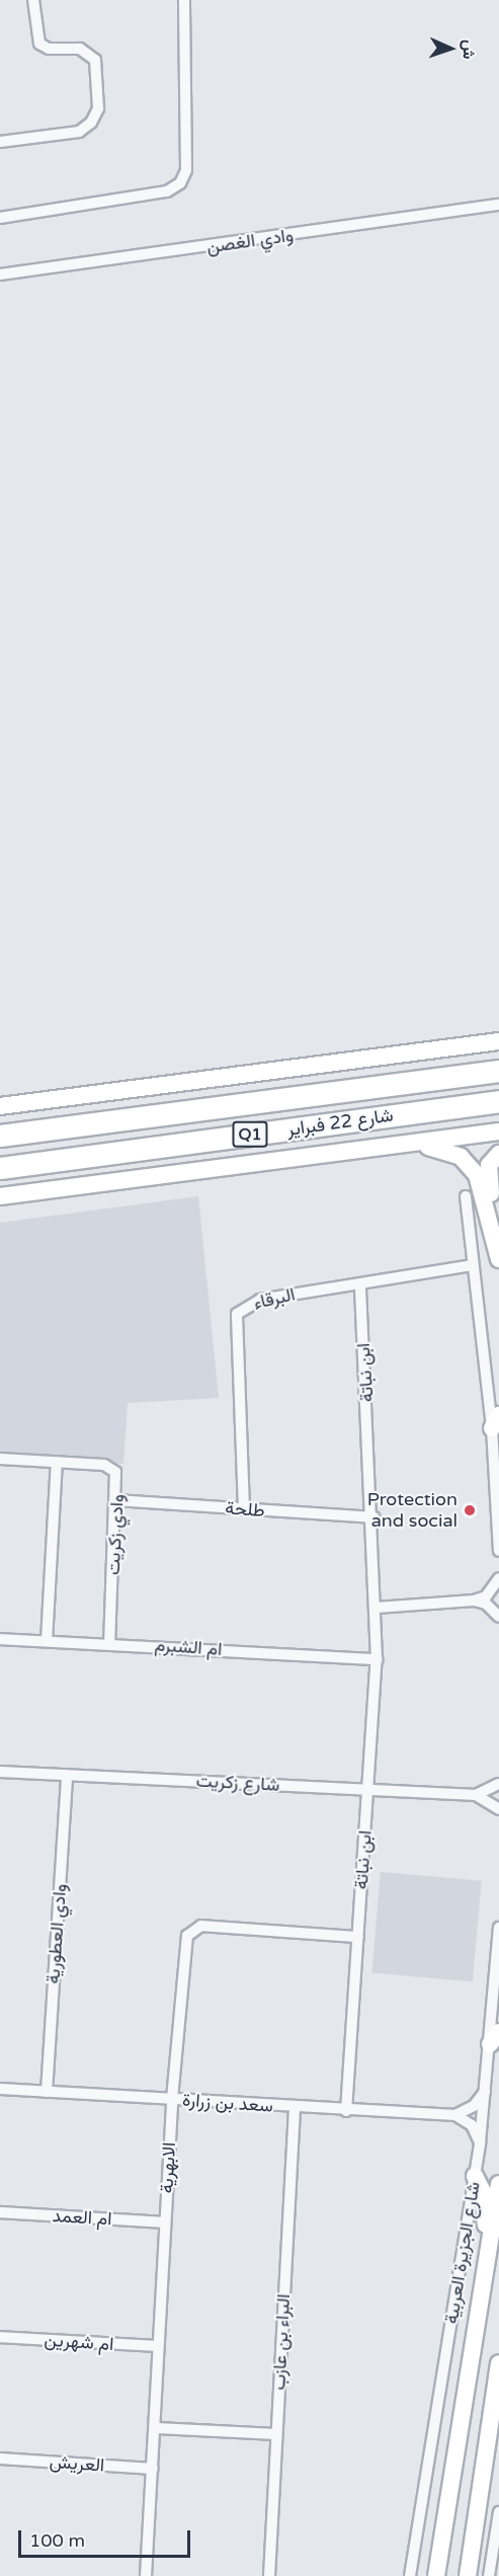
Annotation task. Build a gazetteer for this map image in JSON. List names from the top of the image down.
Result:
{
  "streets": {
    "highway": ["شارع 22 فبراير", "Q1"],
    "main road": ["شارع الجزيرة العربية"],
    "street": [
      "وادي الغصن",
      "البرقاء",
      "ابن نباتة",
      "طلحة",
      "وادي زكريت",
      "ام الشبرم",
      "شارع زكريت",
      "وادي العطورية",
      "سعد بن زرارة",
      "الابهرية",
      "ام العمد",
      "ام شهرين",
      "البراء بن عازب",
      "العريش"
    ]
  },
  "crossings": [
    ["البرقاء", "ابن نباتة"],
    ["البرقاء", "طلحة"],
    ["ابن نباتة", "طلحة"],
    ["ابن نباتة", "ام الشبرم"],
    ["ابن نباتة", "شارع زكريت"],
    ["ابن نباتة", "سعد بن زرارة"],
    ["ابن نباتة", "الابهرية"],
    ["طلحة", "وادي زكريت"],
    ["وادي زكريت", "ام الشبرم"],
    ["شارع زكريت", "وادي العطورية"],
    ["وادي العطورية", "سعد بن زرارة"],
    ["سعد بن زرارة", "الابهرية"],
    ["سعد بن زرارة", "البراء بن عازب"],
    ["الابهرية", "ام العمد"],
    ["الابهرية", "ام شهرين"],
    ["الابهرية", "العريش"]
  ],
  "places": ["Protection and social"],
  "scale_bar": "100 m",
  "north": "right"
}
